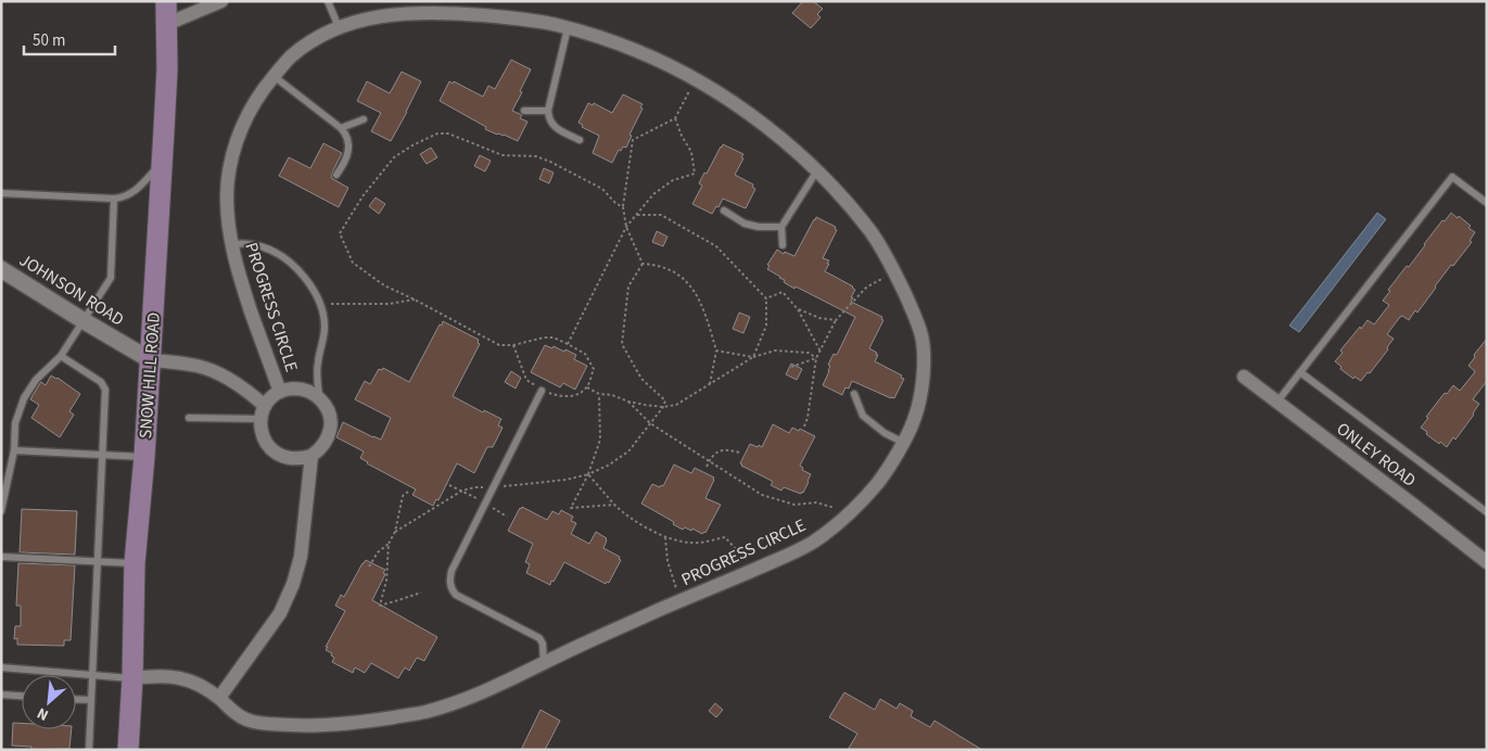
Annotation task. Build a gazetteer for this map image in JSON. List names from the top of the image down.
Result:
{
  "streets": {
    "main road": ["SNOW HILL ROAD"],
    "street": ["JOHNSON ROAD", "PROGRESS CIRCLE", "ONLEY ROAD"]
  },
  "crossings": [
    ["JOHNSON ROAD", "SNOW HILL ROAD"],
    ["PROGRESS CIRCLE", "SNOW HILL ROAD"]
  ],
  "scale_bar": "50 m",
  "north": "bottom left"
}
